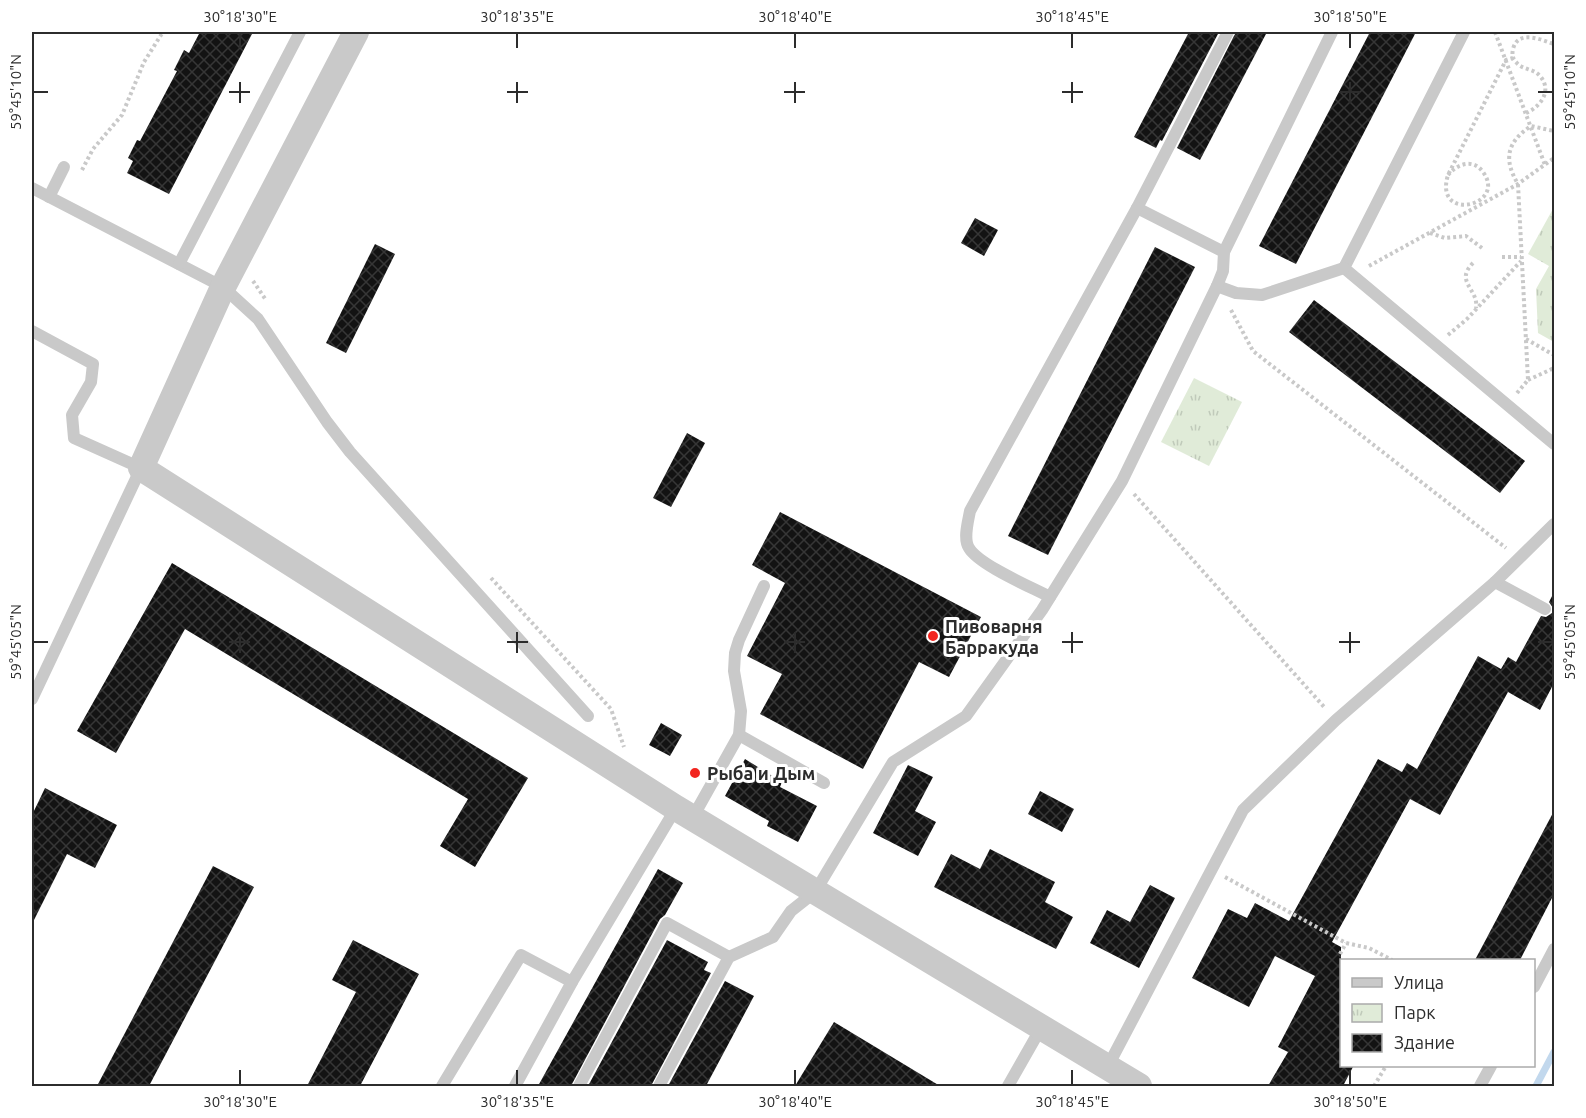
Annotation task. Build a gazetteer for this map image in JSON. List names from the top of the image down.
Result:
{
  "places": ["Пивоварня Барракуда", "Рыба и Дым"],
  "legend": ["Улица", "Парк", "Здание"],
  "coordinates": [
    "30°18'30\"E",
    "30°18'35\"E",
    "30°18'40\"E",
    "30°18'45\"E",
    "30°18'50\"E",
    "59°45'10\"N",
    "59°45'05\"N"
  ]
}
